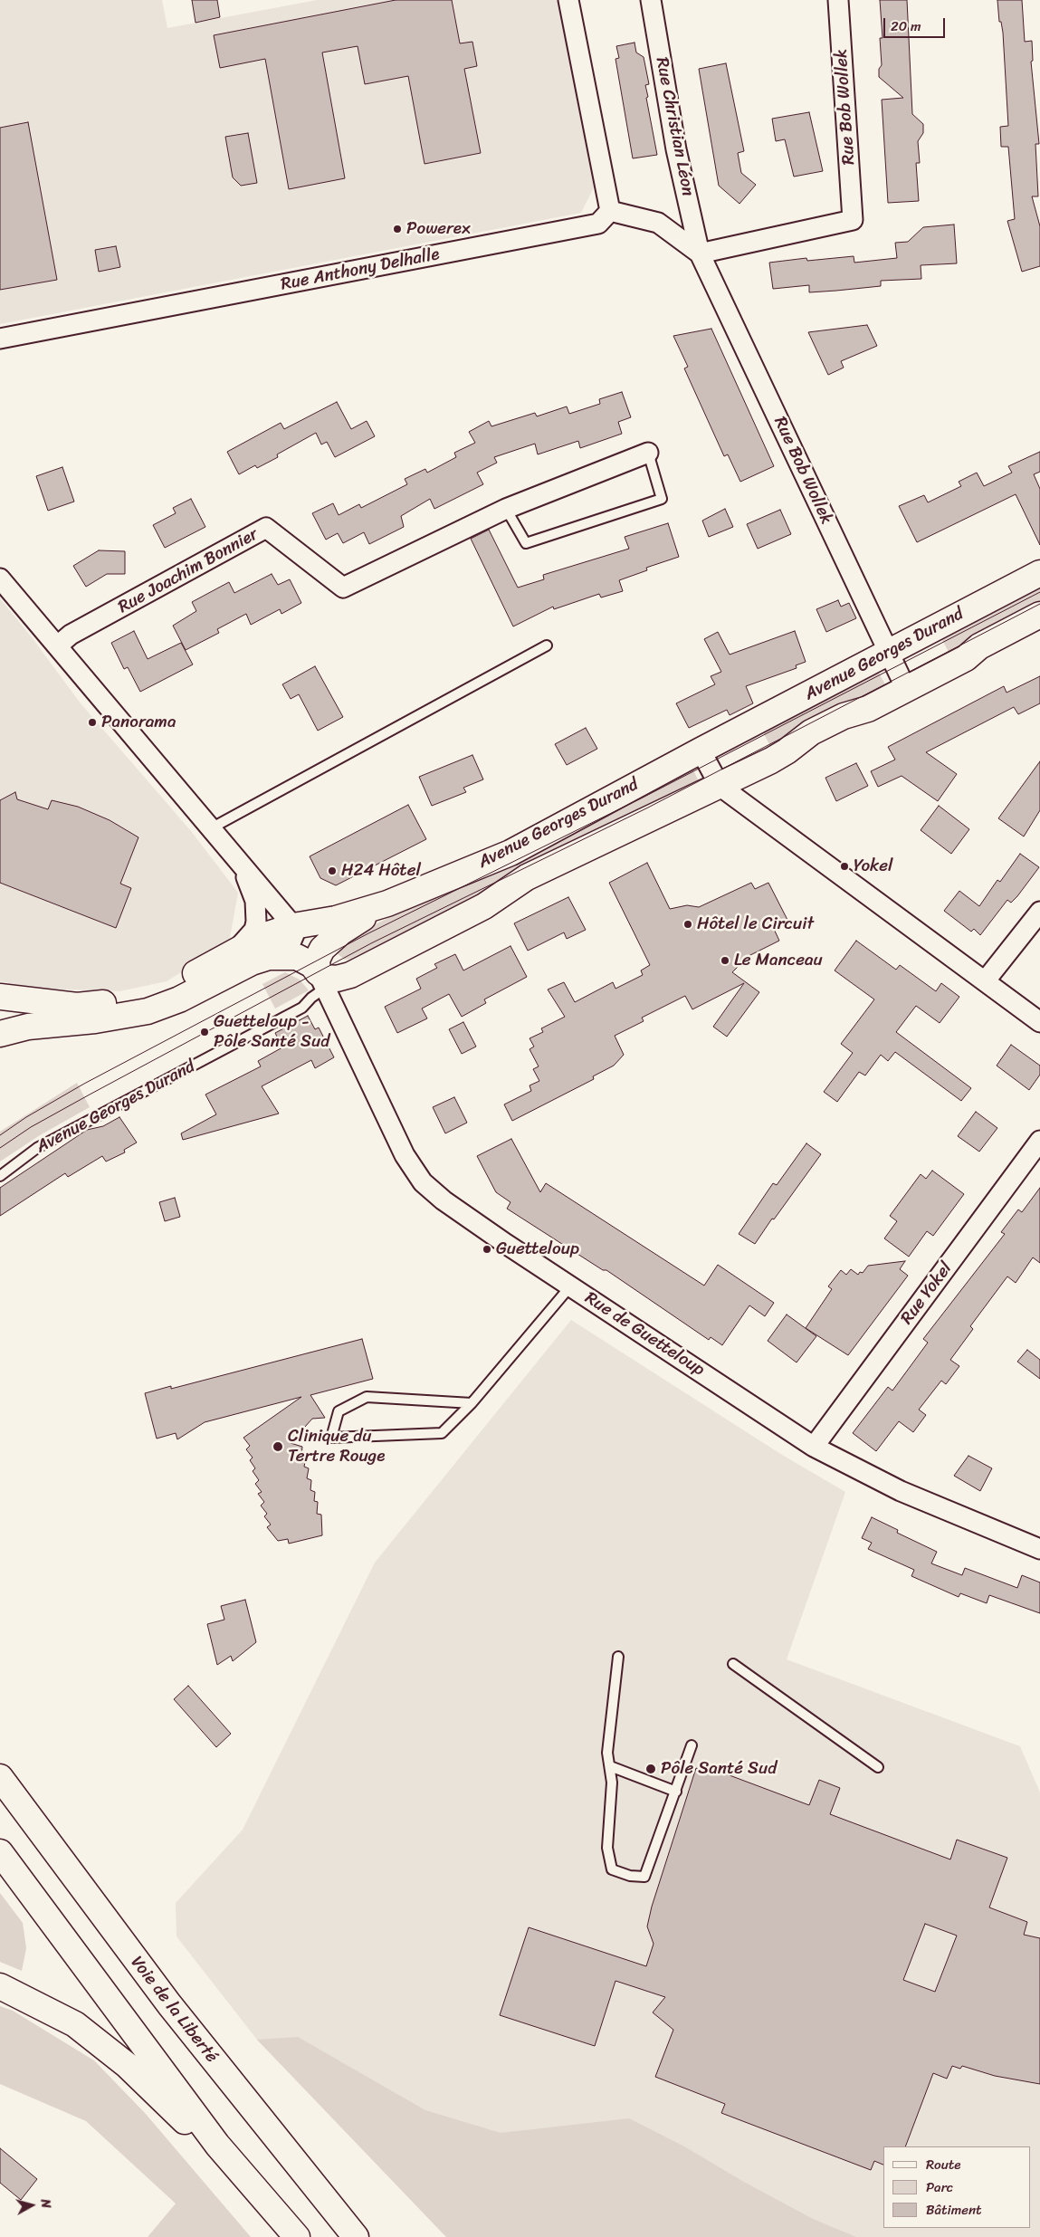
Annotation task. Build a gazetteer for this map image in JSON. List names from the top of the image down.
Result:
{
  "streets": {
    "main road": ["Avenue Georges Durand", "Voie de la Liberté"],
    "street": [
      "Rue Bob Wollek",
      "Rue Christian Léon",
      "Rue Anthony Delhalle",
      "Rue Joachim Bonnier",
      "Rue Yokel",
      "Rue de Guetteloup"
    ]
  },
  "crossings": [
    ["Rue Bob Wollek", "Rue Christian Léon"],
    ["Rue Bob Wollek", "Rue Anthony Delhalle"],
    ["Rue Bob Wollek", "Avenue Georges Durand"],
    ["Avenue Georges Durand", "Rue de Guetteloup"],
    ["Rue Yokel", "Rue de Guetteloup"]
  ],
  "places": [
    "Powerex",
    "Panorama",
    "Yokel",
    "H24 Hôtel",
    "Hôtel le Circuit",
    "Le Manceau",
    "Guetteloup - Pôle Santé Sud",
    "Guetteloup",
    "Clinique du Tertre Rouge",
    "Pôle Santé Sud"
  ],
  "legend": ["Route", "Parc", "Bâtiment"],
  "scale_bar": "20 m",
  "north": "right"
}
